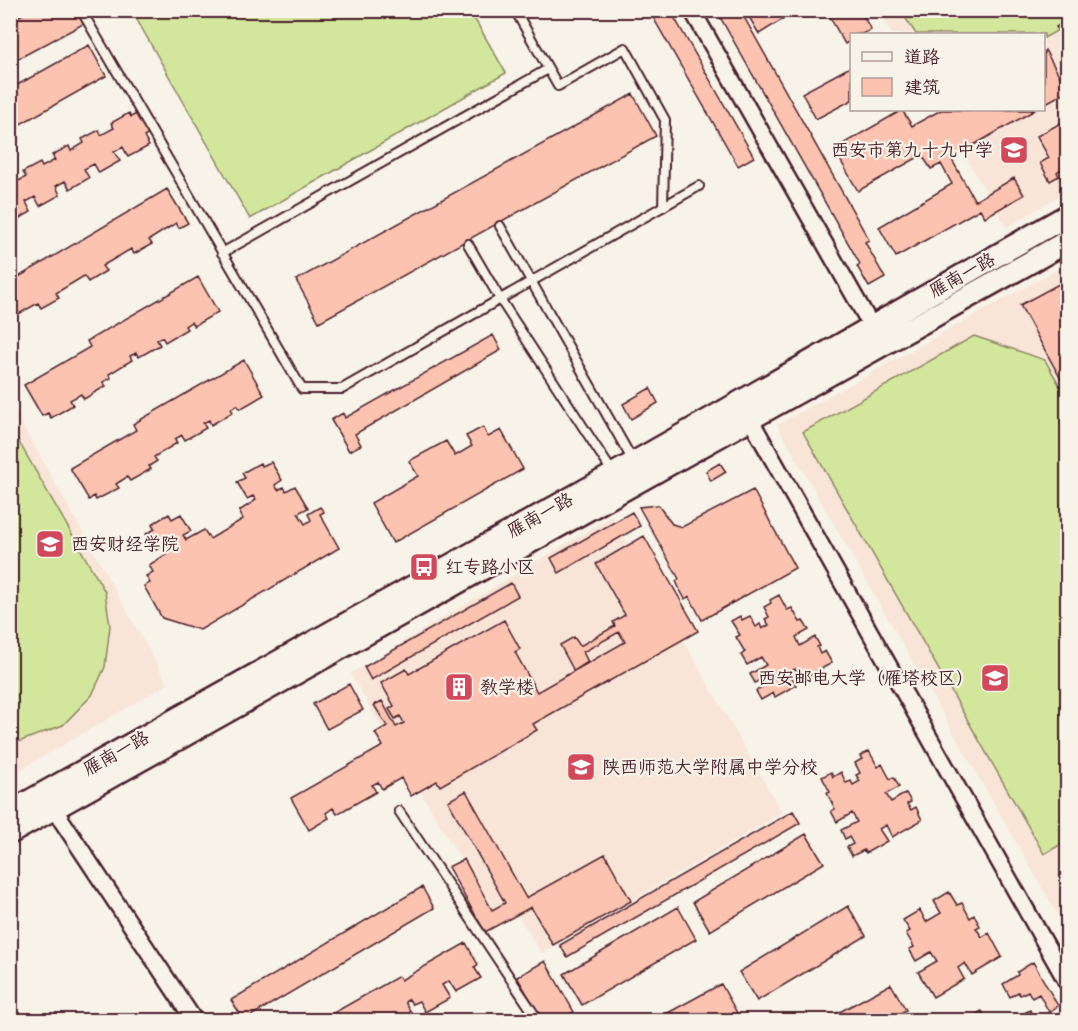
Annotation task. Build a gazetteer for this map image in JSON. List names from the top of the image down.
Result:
{
  "streets": {
    "main road": ["雁南一路"]
  },
  "places": {
    "school or university": [
      "西安市第九十九中学",
      "西安财经学院",
      "西安邮电大学（雁塔校区）",
      "陕西师范大学附属中学分校"
    ],
    "bus stop": ["红专路小区"],
    "building": ["教学楼"]
  },
  "legend": ["道路", "建筑"]
}
